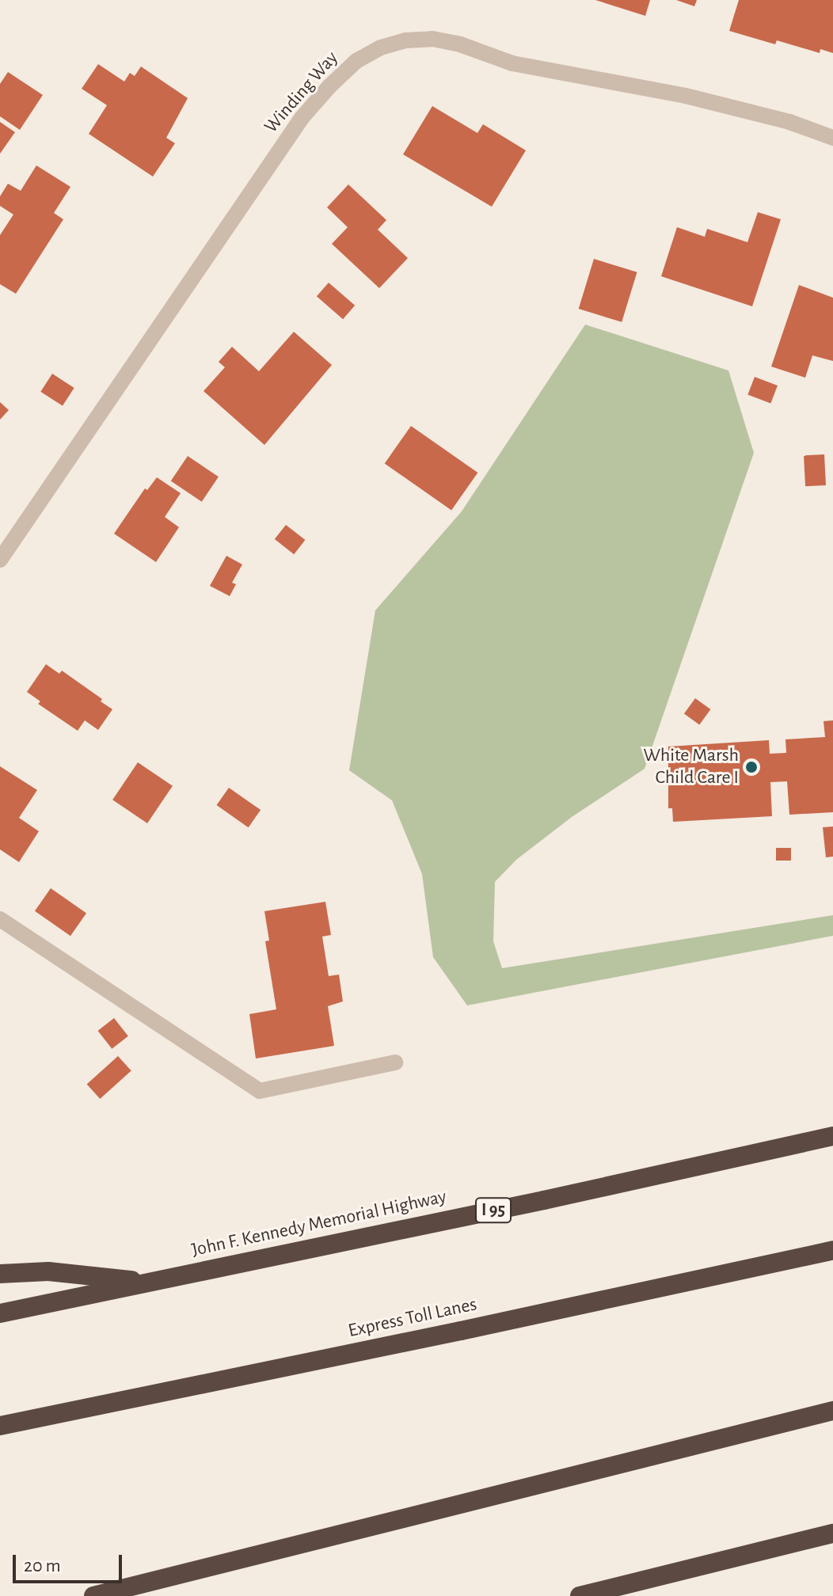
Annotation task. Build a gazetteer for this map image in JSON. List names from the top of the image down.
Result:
{
  "streets": {
    "highway": ["I 95", "John F. Kennedy Memorial Highway", "Express Toll Lanes"],
    "street": ["Winding Way"]
  },
  "places": ["White Marsh Child Care I"],
  "scale_bar": "20 m"
}
